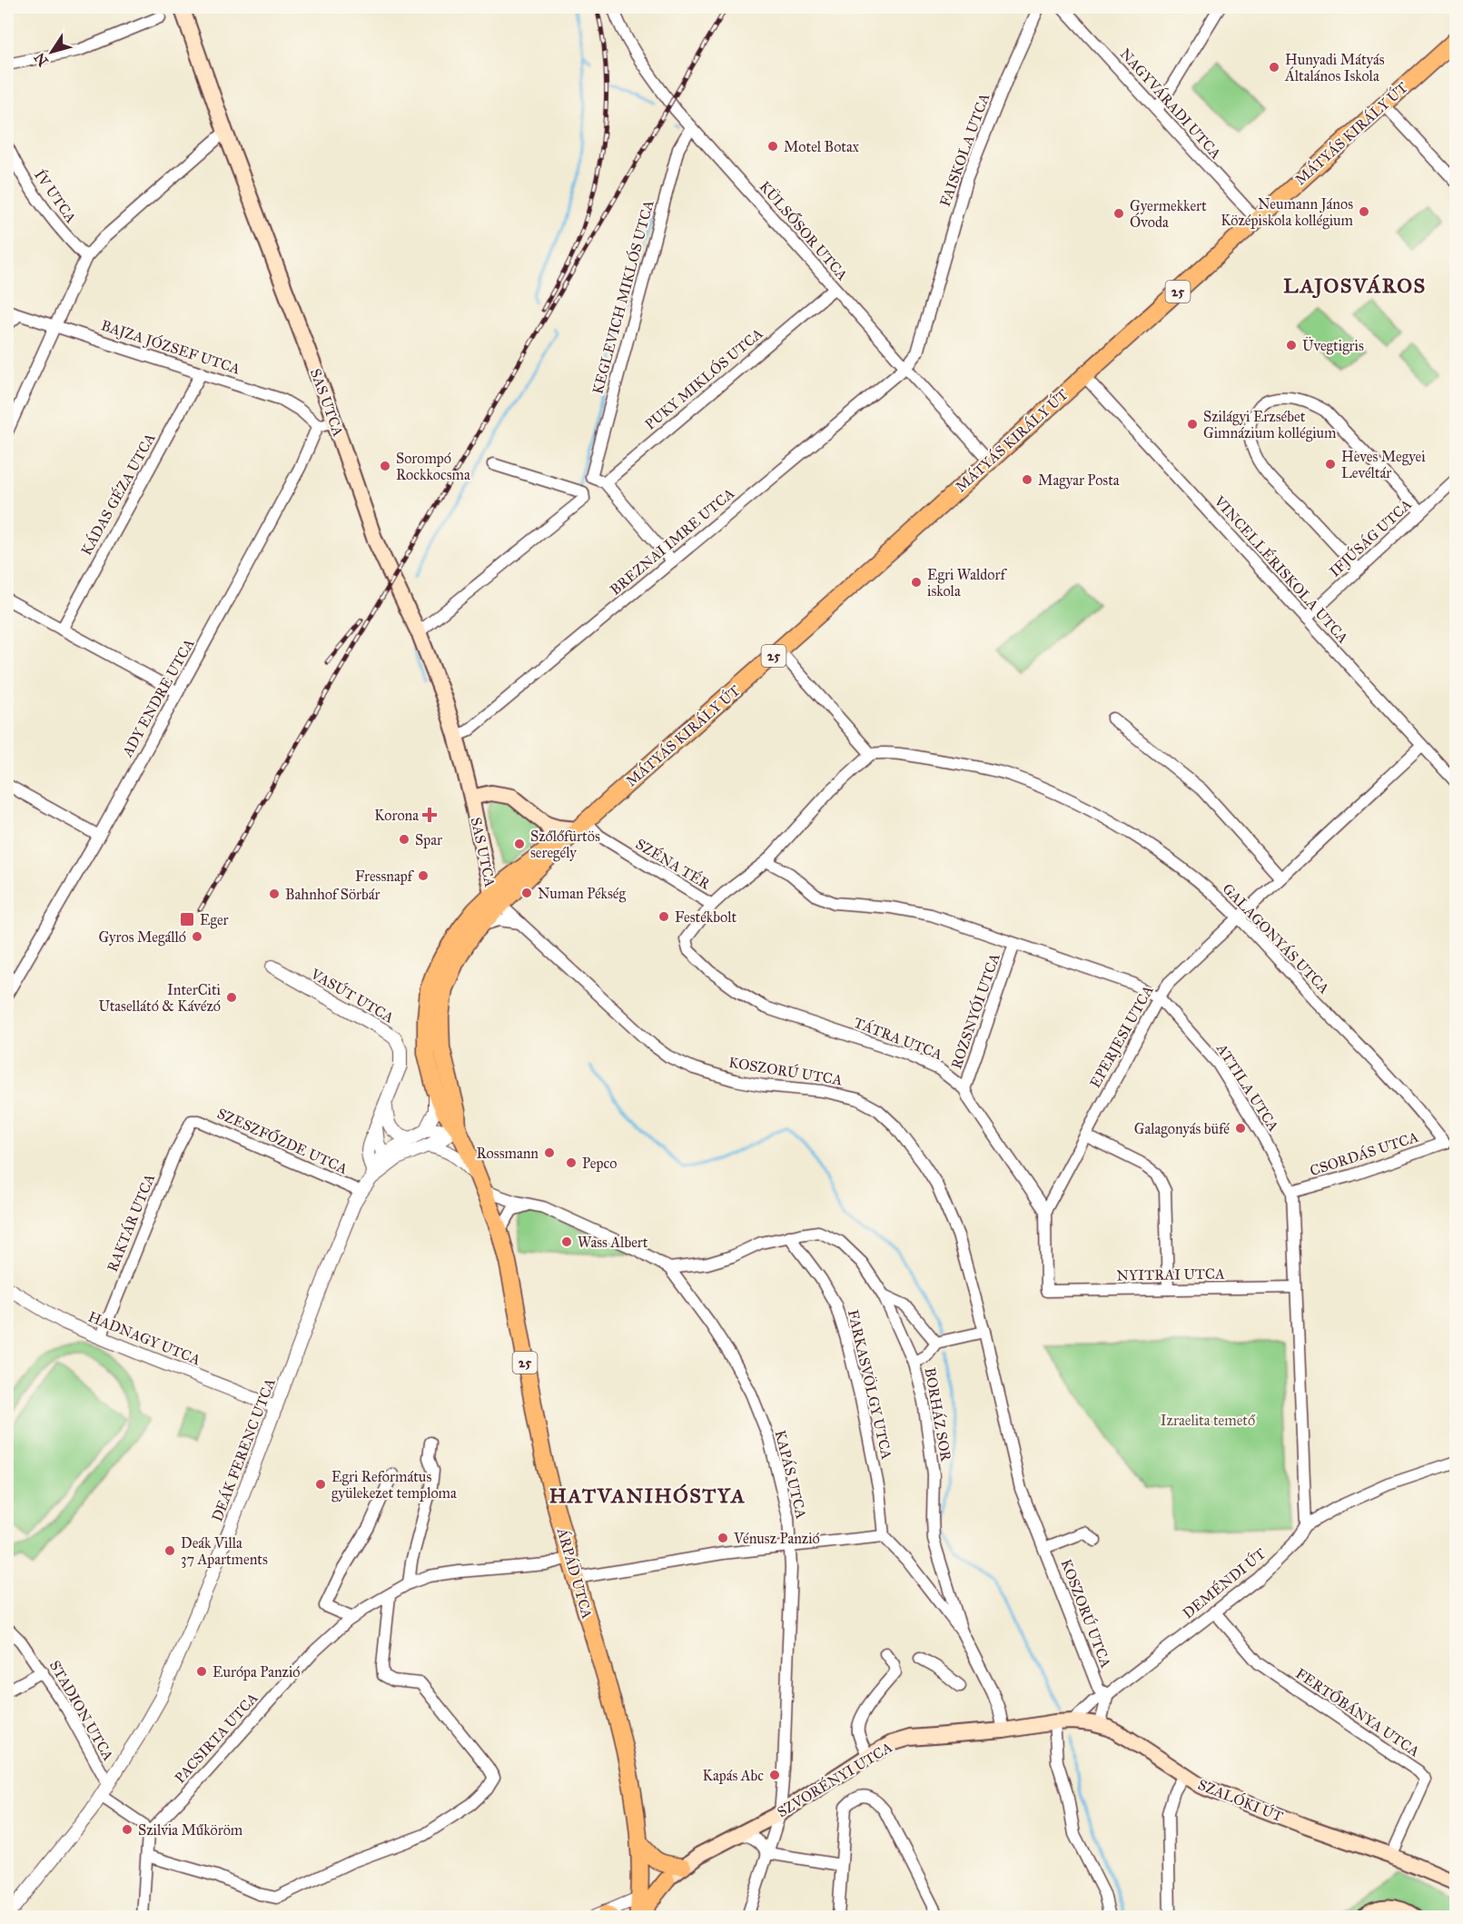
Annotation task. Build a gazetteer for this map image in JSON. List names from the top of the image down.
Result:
{
  "streets": {
    "main road": [
      "MÁTYÁS KIRÁLY ÚT",
      "25",
      "SAS UTCA",
      "ÁRPÁD UTCA",
      "SZVORÉNYI UTCA",
      "SZALÓKI ÚT"
    ],
    "street": [
      "NAGYVÁRADI UTCA",
      "FAISKOLA UTCA",
      "ÍV UTCA",
      "KÜLSŐSOR UTCA",
      "KEGLEVICH MIKLÓS UTCA",
      "BAJZA JÓZSEF UTCA",
      "PUKY MIKLÓS UTCA",
      "KÁDAS GÉZA UTCA",
      "IFJÚSÁG UTCA",
      "BREZNAI IMRE UTCA",
      "VINCELLÉRISKOLA UTCA",
      "ADY ENDRE UTCA",
      "SZÉNA TÉR",
      "GALAGONYÁS UTCA",
      "VASÚT UTCA",
      "ROZSNYÓI UTCA",
      "EPERJESI UTCA",
      "TÁTRA UTCA",
      "KOSZORÚ UTCA",
      "ATTILA UTCA",
      "SZESZFŐZDE UTCA",
      "CSORDÁS UTCA",
      "RAKTÁR UTCA",
      "NYITRAI UTCA",
      "HADNAGY UTCA",
      "FARKASVÖLGY UTCA",
      "BORHÁZ SOR",
      "DEÁK FERENC UTCA",
      "KAPÁS UTCA",
      "DEMÉNDI ÚT",
      "STADION UTCA",
      "FERTŐBÁNYA UTCA",
      "PACSIRTA UTCA"
    ]
  },
  "crossings": [
    ["NAGYVÁRADI UTCA", "MÁTYÁS KIRÁLY ÚT"],
    ["MÁTYÁS KIRÁLY ÚT", "KÜLSŐSOR UTCA"],
    ["MÁTYÁS KIRÁLY ÚT", "SAS UTCA"],
    ["MÁTYÁS KIRÁLY ÚT", "VINCELLÉRISKOLA UTCA"],
    ["MÁTYÁS KIRÁLY ÚT", "SZÉNA TÉR"],
    ["MÁTYÁS KIRÁLY ÚT", "KOSZORÚ UTCA"],
    ["MÁTYÁS KIRÁLY ÚT", "DEÁK FERENC UTCA"],
    ["MÁTYÁS KIRÁLY ÚT", "ÁRPÁD UTCA"],
    ["FAISKOLA UTCA", "KÜLSŐSOR UTCA"],
    ["FAISKOLA UTCA", "BREZNAI IMRE UTCA"],
    ["KÜLSŐSOR UTCA", "KEGLEVICH MIKLÓS UTCA"],
    ["KÜLSŐSOR UTCA", "PUKY MIKLÓS UTCA"],
    ["KÜLSŐSOR UTCA", "BREZNAI IMRE UTCA"],
    ["25", "ÁRPÁD UTCA"],
    ["25", "SZVORÉNYI UTCA"],
    ["KEGLEVICH MIKLÓS UTCA", "PUKY MIKLÓS UTCA"],
    ["BAJZA JÓZSEF UTCA", "KÁDAS GÉZA UTCA"],
    ["BAJZA JÓZSEF UTCA", "ADY ENDRE UTCA"],
    ["SAS UTCA", "BREZNAI IMRE UTCA"],
    ["SAS UTCA", "SZÉNA TÉR"],
    ["SAS UTCA", "KOSZORÚ UTCA"],
    ["IFJÚSÁG UTCA", "VINCELLÉRISKOLA UTCA"],
    ["VINCELLÉRISKOLA UTCA", "EPERJESI UTCA"],
    ["SZÉNA TÉR", "TÁTRA UTCA"],
    ["GALAGONYÁS UTCA", "EPERJESI UTCA"],
    ["GALAGONYÁS UTCA", "CSORDÁS UTCA"],
    ["VASÚT UTCA", "DEÁK FERENC UTCA"],
    ["ROZSNYÓI UTCA", "TÁTRA UTCA"],
    ["ROZSNYÓI UTCA", "ATTILA UTCA"],
    ["EPERJESI UTCA", "TÁTRA UTCA"],
    ["EPERJESI UTCA", "ATTILA UTCA"],
    ["EPERJESI UTCA", "NYITRAI UTCA"],
    ["TÁTRA UTCA", "NYITRAI UTCA"],
    ["KOSZORÚ UTCA", "DEMÉNDI ÚT"],
    ["ATTILA UTCA", "CSORDÁS UTCA"],
    ["ATTILA UTCA", "NYITRAI UTCA"],
    ["ATTILA UTCA", "DEMÉNDI ÚT"],
    ["SZESZFŐZDE UTCA", "RAKTÁR UTCA"],
    ["SZESZFŐZDE UTCA", "DEÁK FERENC UTCA"],
    ["RAKTÁR UTCA", "HADNAGY UTCA"],
    ["HADNAGY UTCA", "DEÁK FERENC UTCA"],
    ["FARKASVÖLGY UTCA", "BORHÁZ SOR"],
    ["DEÁK FERENC UTCA", "ÁRPÁD UTCA"],
    ["DEÁK FERENC UTCA", "STADION UTCA"],
    ["KAPÁS UTCA", "SZVORÉNYI UTCA"],
    ["ÁRPÁD UTCA", "PACSIRTA UTCA"],
    ["ÁRPÁD UTCA", "SZVORÉNYI UTCA"],
    ["DEMÉNDI ÚT", "FERTŐBÁNYA UTCA"],
    ["DEMÉNDI ÚT", "SZVORÉNYI UTCA"],
    ["FERTŐBÁNYA UTCA", "SZALÓKI ÚT"],
    ["SZVORÉNYI UTCA", "SZALÓKI ÚT"]
  ],
  "districts": ["LAJOSVÁROS", "HATVANIHÓSTYA"],
  "parks": ["Izraelita temető"],
  "places": {
    "other": [
      "Hunyadi Mátyás Általános Iskola",
      "Motel Botax",
      "Neumann János Középiskola kollégium",
      "Gyermekkert Óvoda",
      "Üvegtigris",
      "Szilágyi Erzsébet Gimnázium kollégium",
      "Heves Megyei Levéltár",
      "Sorompó Rockkocsma",
      "Magyar Posta",
      "Egri Waldorf iskola",
      "Spar",
      "Szőlőfürtös seregély",
      "Fressnapf",
      "Numan Pékség",
      "Bahnhof Sörbár",
      "Festékbolt",
      "Gyros Megálló",
      "InterCiti Utasellátó & Kávézó",
      "Galagonyás büfé",
      "Rossmann",
      "Pepco",
      "Wass Albert",
      "Egri Református gyülekezet temploma",
      "Vénusz Panzió",
      "Deák Villa 37 Apartments",
      "Európa Panzió",
      "Kapás Abc",
      "Szilvia Műköröm"
    ],
    "health": ["Korona"],
    "transit": ["Eger"]
  },
  "north": "bottom left"
}
